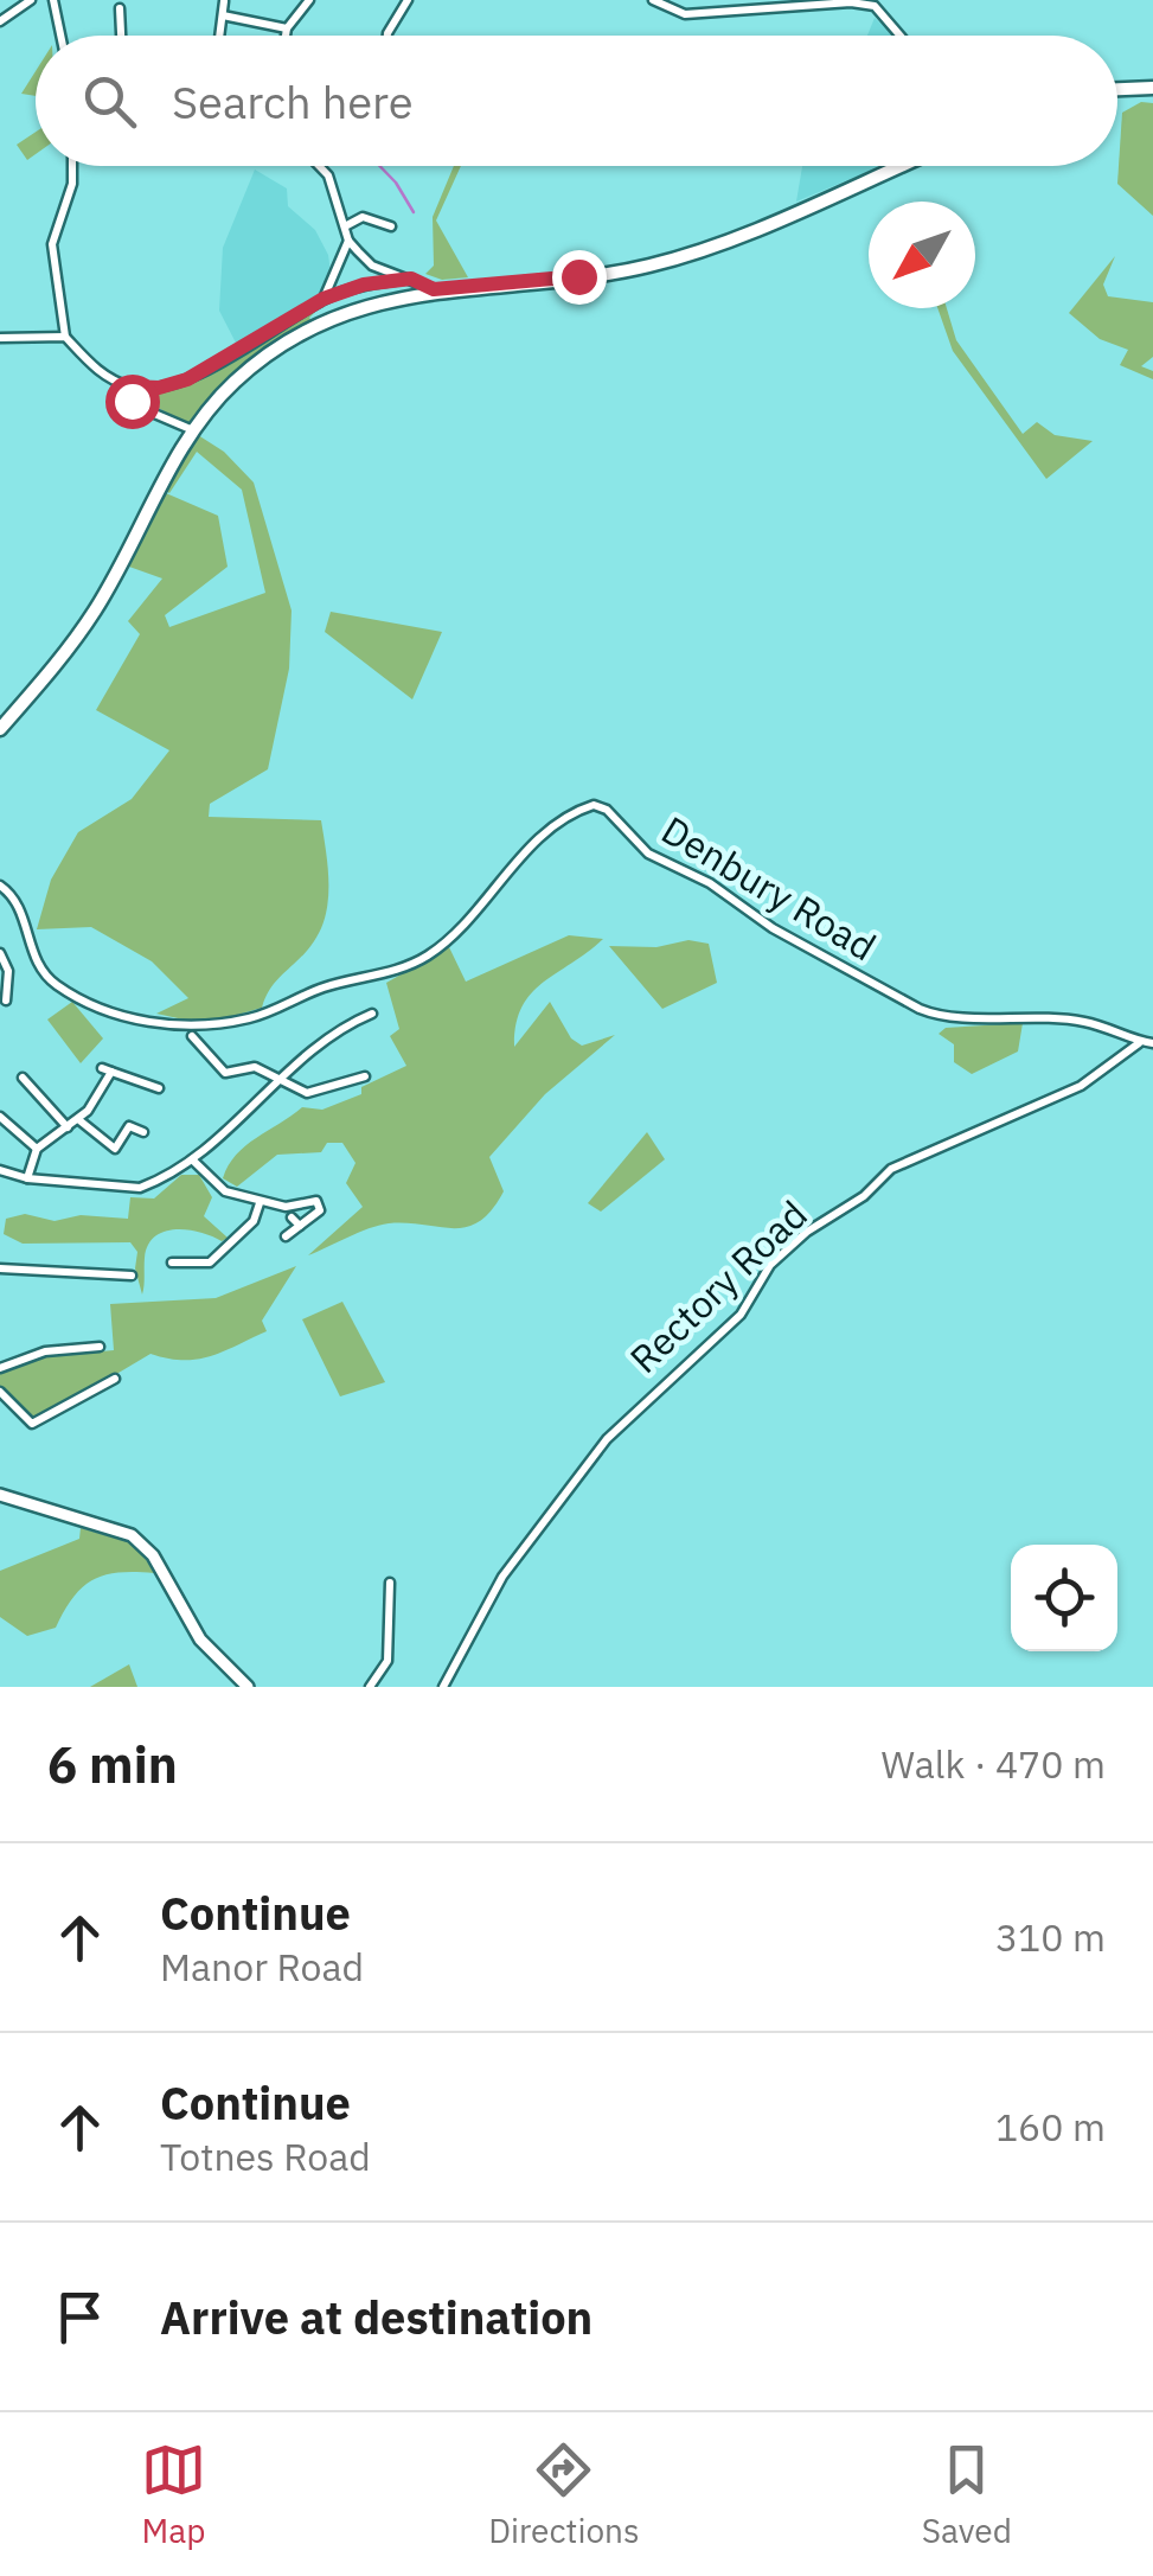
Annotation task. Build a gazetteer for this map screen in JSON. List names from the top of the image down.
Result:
{
  "streets": {
    "street": ["Denbury Road", "Rectory Road"]
  },
  "crossings": [
    ["Denbury Road", "Rectory Road"]
  ],
  "north": "bottom left",
  "page": {
    "search": "Search here",
    "heading": ["6 min", "Walk · 470 m"],
    "list": [
      ["Continue", "Manor Road", "310 m"],
      ["Continue", "Totnes Road", "160 m"],
      "Arrive at destination"
    ],
    "nav": ["Map", "Directions", "Saved"]
  }
}
